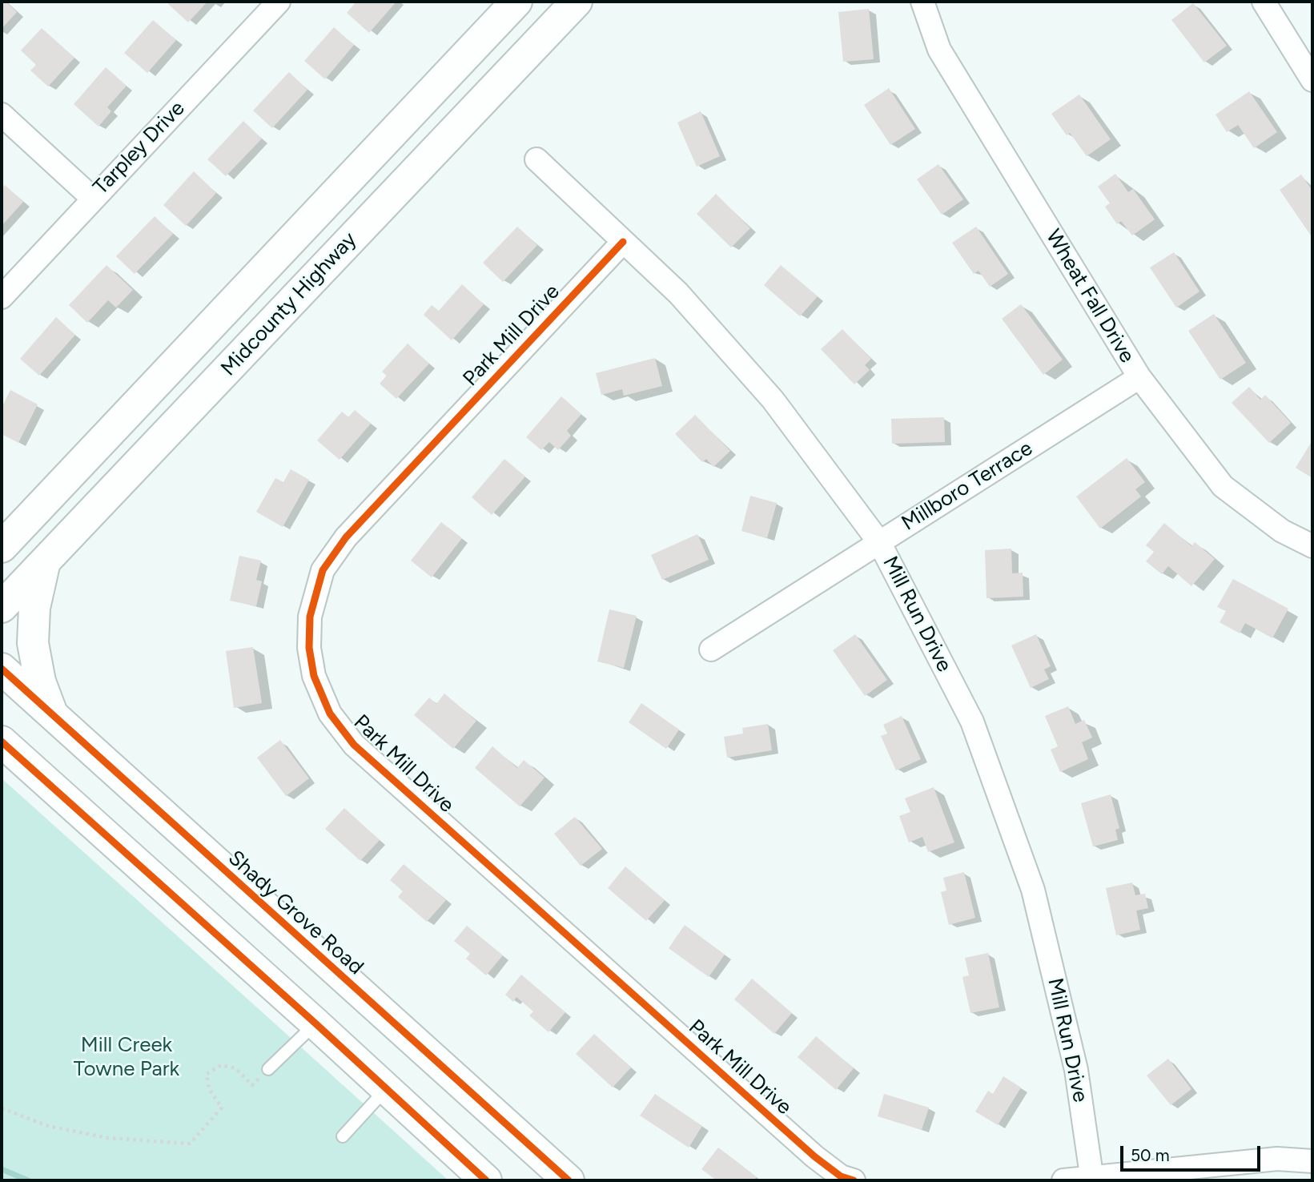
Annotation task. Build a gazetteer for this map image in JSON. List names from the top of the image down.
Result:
{
  "streets": {
    "main road": ["Midcounty Highway", "Shady Grove Road"],
    "street": [
      "Tarpley Drive",
      "Wheat Fall Drive",
      "Park Mill Drive",
      "Millboro Terrace",
      "Mill Run Drive"
    ]
  },
  "crossings": [
    ["Wheat Fall Drive", "Millboro Terrace"],
    ["Park Mill Drive", "Mill Run Drive"],
    ["Millboro Terrace", "Mill Run Drive"]
  ],
  "parks": ["Mill Creek Towne Park"],
  "scale_bar": "50 m"
}
